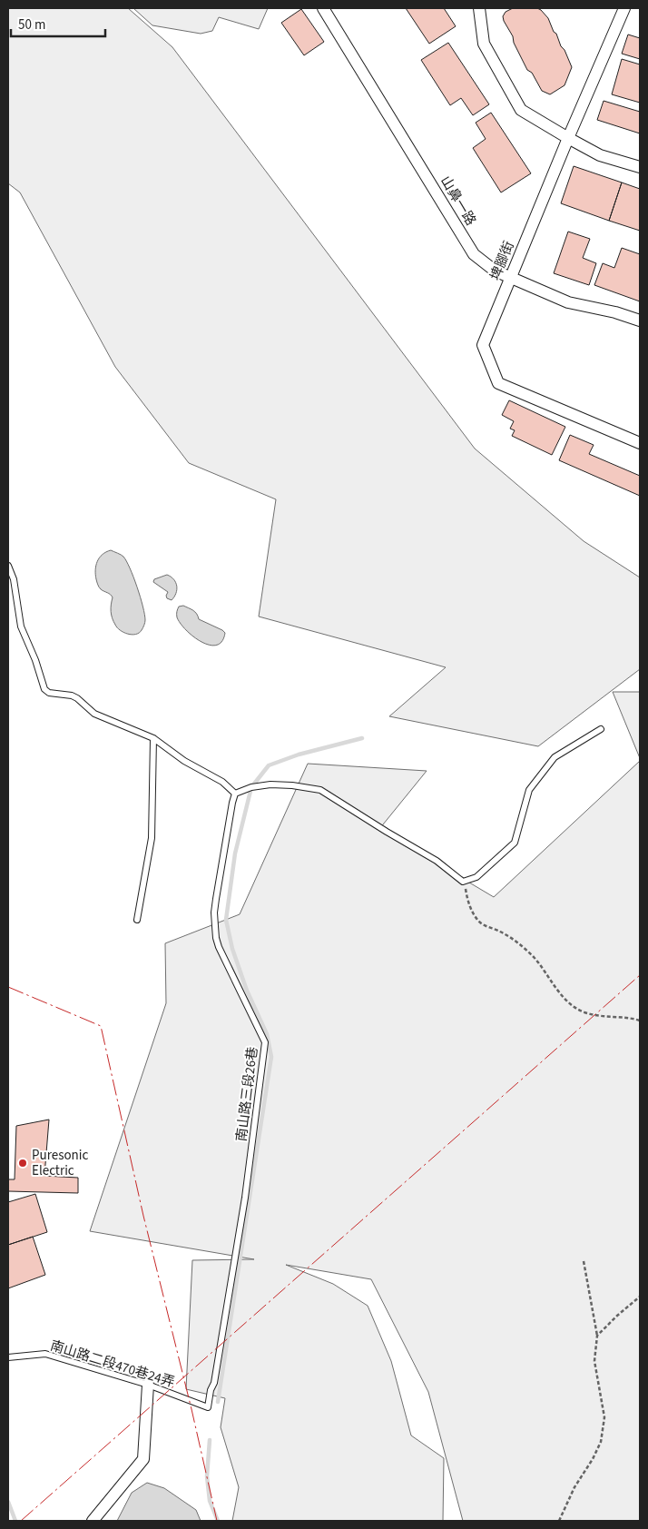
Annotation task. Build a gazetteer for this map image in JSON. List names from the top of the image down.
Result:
{
  "streets": {
    "street": ["山鼻一路", "埤腳街"],
    "lane": ["南山路三段26巷", "南山路二段470巷24弄"]
  },
  "crossings": [
    ["山鼻一路", "埤腳街"],
    ["南山路三段26巷", "南山路二段470巷24弄"]
  ],
  "places": ["Puresonic Electric"],
  "scale_bar": "50 m"
}
